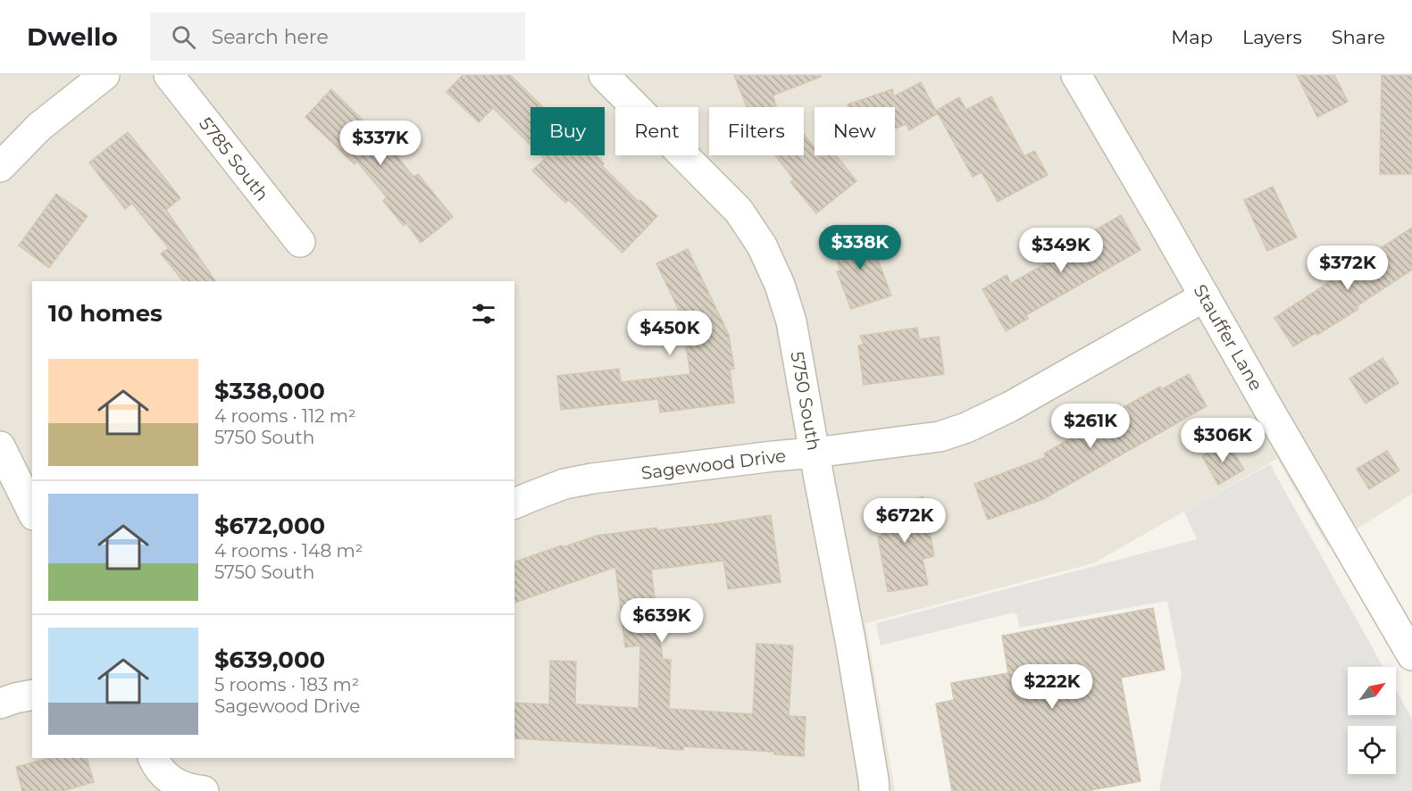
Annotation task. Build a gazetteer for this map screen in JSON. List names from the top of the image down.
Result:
{
  "streets": {
    "street": [
      "5785 South",
      "Stauffer Lane",
      "5750 South",
      "Sagewood Drive"
    ]
  },
  "crossings": [
    ["Stauffer Lane", "Sagewood Drive"],
    ["5750 South", "Sagewood Drive"]
  ],
  "north": "top right",
  "page": {
    "header": "Dwello",
    "search": "Search here",
    "nav": ["Map", "Layers", "Share"],
    "chip": [
      "Buy",
      "Rent",
      "Filters",
      "New"
    ],
    "price": [
      "$337K",
      "$338K",
      "$349K",
      "$372K",
      "$450K",
      "$261K",
      "$306K",
      "$672K",
      "$639K",
      "$222K"
    ],
    "heading": "10 homes",
    "list": [
      {
        "name": "$338,000",
        "note": "4 rooms · 112 m² · 5750 South"
      },
      {
        "name": "$672,000",
        "note": "4 rooms · 148 m² · 5750 South"
      },
      {
        "name": "$639,000",
        "note": "5 rooms · 183 m² · Sagewood Drive"
      }
    ]
  }
}
